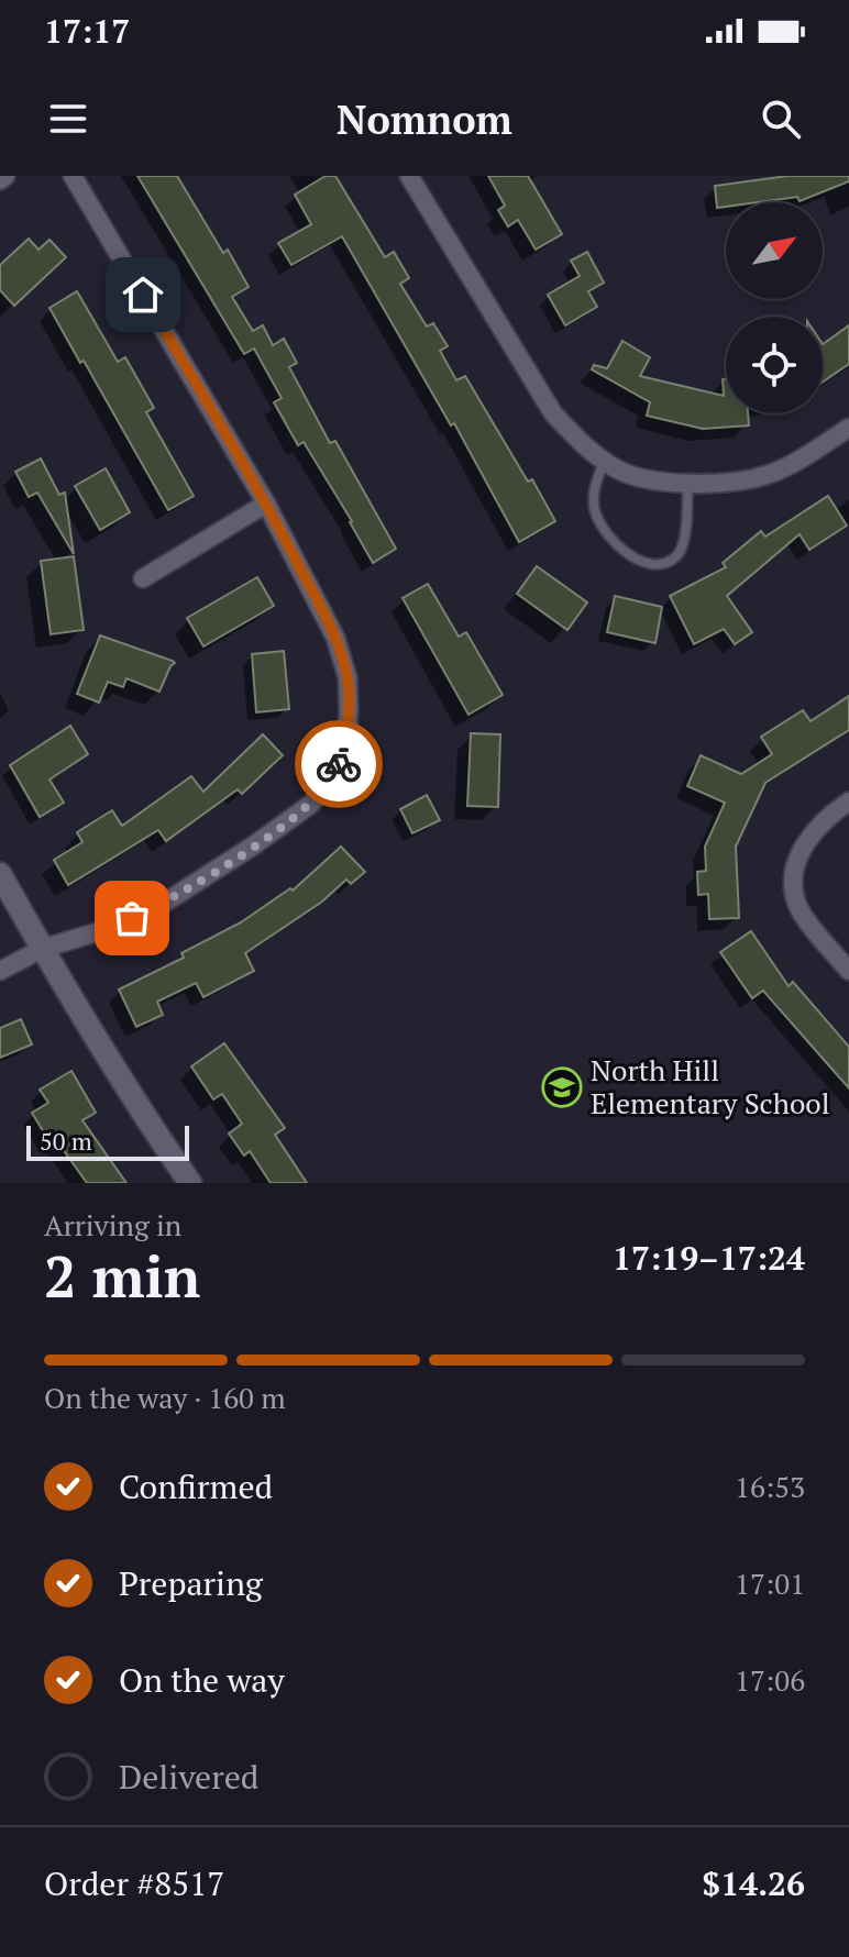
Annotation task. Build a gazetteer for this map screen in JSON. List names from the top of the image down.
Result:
{
  "places": {
    "school or university": ["North Hill Elementary School"]
  },
  "scale_bar": "50 m",
  "north": "top right",
  "page": {
    "status": "17:17",
    "header": "Nomnom",
    "scale": "50 m",
    "heading": ["2 min", "Arriving in", "17:19–17:24"],
    "panel": ["Order #8517", "$14.26"],
    "bar": "On the way · 160 m",
    "list": [
      ["Confirmed", "16:53"],
      ["Preparing", "17:01"],
      ["On the way", "17:06"],
      "Delivered"
    ]
  }
}
